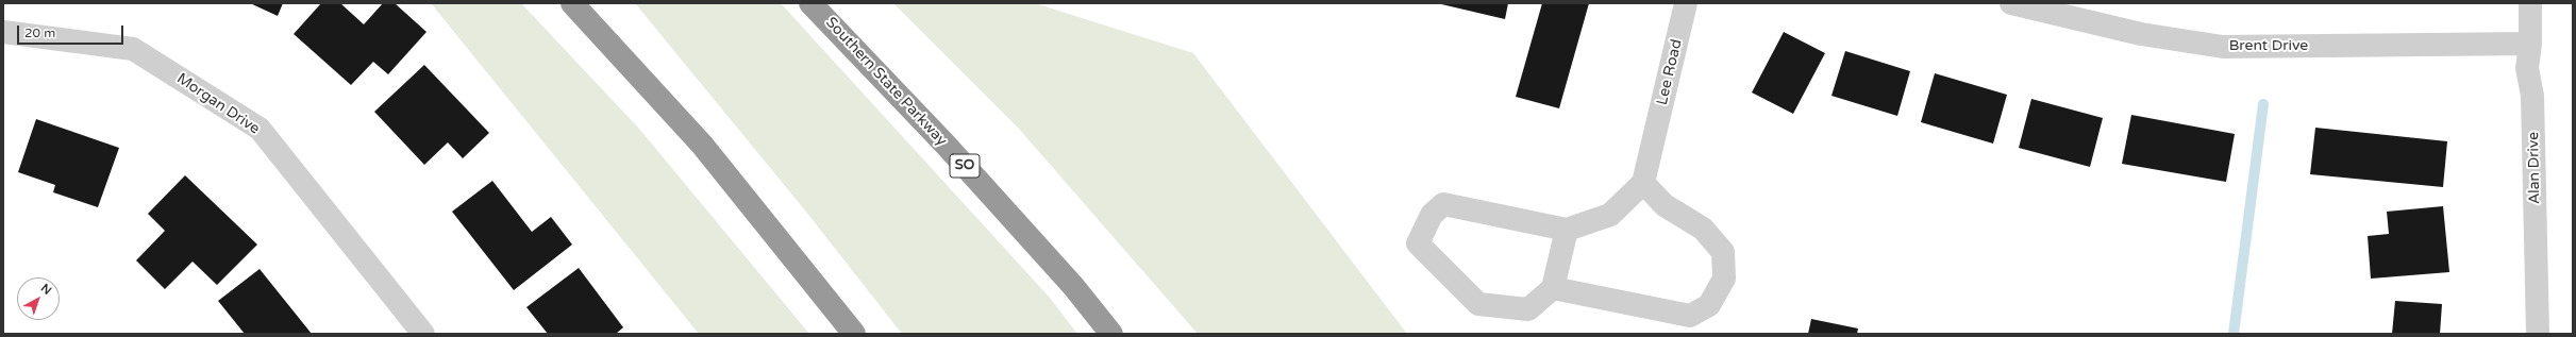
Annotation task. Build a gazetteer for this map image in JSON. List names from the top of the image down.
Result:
{
  "streets": {
    "highway": ["Southern State Parkway", "SO"],
    "street": [
      "Brent Drive",
      "Lee Road",
      "Morgan Drive",
      "Alan Drive"
    ]
  },
  "crossings": [
    ["Brent Drive", "Alan Drive"]
  ],
  "scale_bar": "20 m",
  "north": "top right"
}
